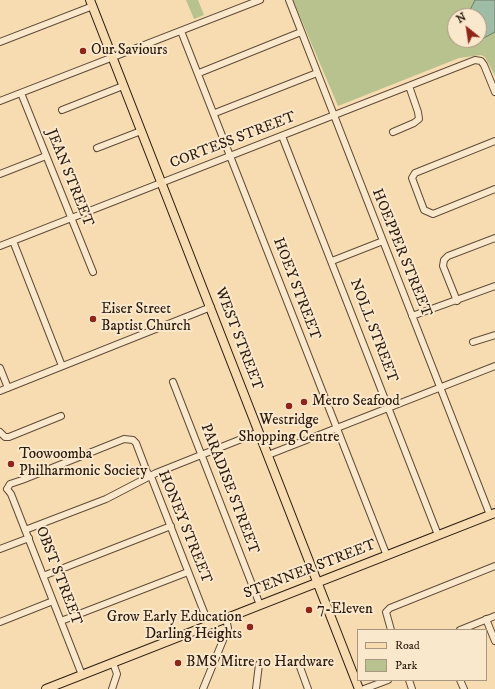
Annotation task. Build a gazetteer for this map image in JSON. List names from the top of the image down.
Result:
{
  "streets": {
    "main road": ["WEST STREET", "STENNER STREET"],
    "street": [
      "CORTESS STREET",
      "JEAN STREET",
      "HOEPPER STREET",
      "HOEY STREET",
      "NOLL STREET",
      "PARADISE STREET",
      "HONEY STREET",
      "OBST STREET"
    ]
  },
  "crossings": [
    ["CORTESS STREET", "JEAN STREET"],
    ["CORTESS STREET", "HOEPPER STREET"],
    ["CORTESS STREET", "HOEY STREET"],
    ["CORTESS STREET", "NOLL STREET"],
    ["CORTESS STREET", "WEST STREET"],
    ["HOEPPER STREET", "STENNER STREET"],
    ["HOEY STREET", "STENNER STREET"],
    ["NOLL STREET", "STENNER STREET"],
    ["WEST STREET", "STENNER STREET"],
    ["PARADISE STREET", "STENNER STREET"],
    ["HONEY STREET", "STENNER STREET"],
    ["HONEY STREET", "OBST STREET"],
    ["STENNER STREET", "OBST STREET"]
  ],
  "places": [
    "Our Saviours",
    "Eiser Street Baptist Church",
    "Metro Seafood",
    "Westridge Shopping Centre",
    "Toowoomba Philharmonic Society",
    "7-Eleven",
    "Grow Early Education Darling Heights",
    "BMS Mitre 10 Hardware"
  ],
  "legend": ["Road", "Park"],
  "north": "top left"
}
